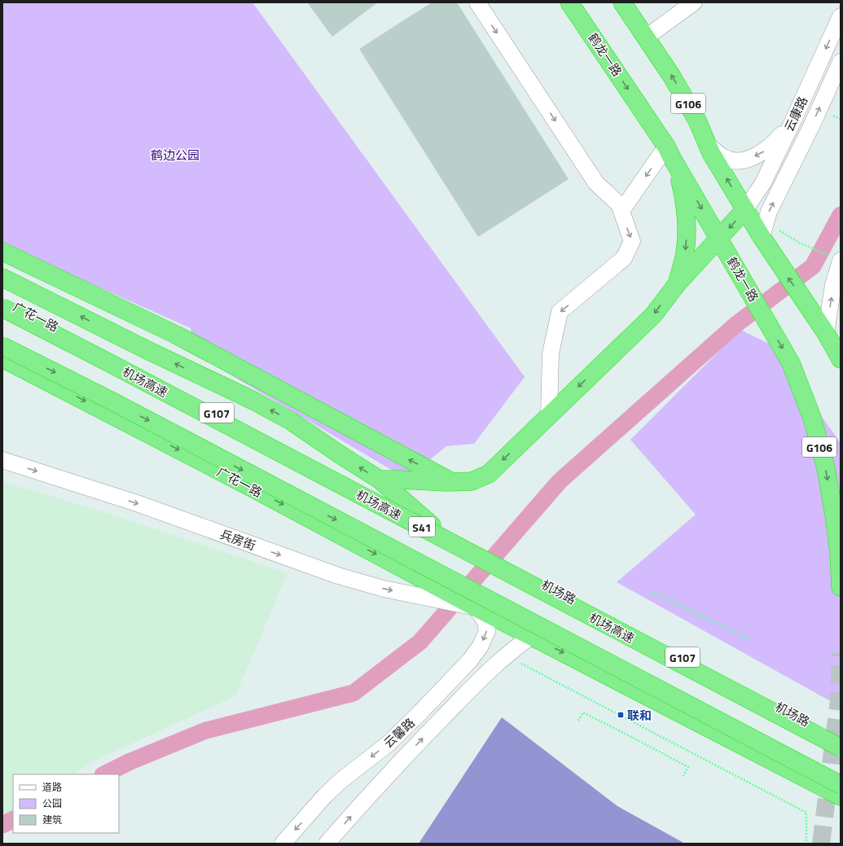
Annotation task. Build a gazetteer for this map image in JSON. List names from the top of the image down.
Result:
{
  "streets": {
    "highway": [
      "鹤龙一路",
      "G106",
      "广花一路",
      "机场高速",
      "G107",
      "S41",
      "机场路"
    ],
    "street": ["云康路", "兵房街", "云馨路"]
  },
  "crossings": [
    ["鹤龙一路", "G106"],
    ["G106", "云康路"],
    ["广花一路", "兵房街"],
    ["广花一路", "机场路"],
    ["广花一路", "云馨路"],
    ["兵房街", "云馨路"]
  ],
  "one_way": ["兵房街"],
  "parks": ["鹤边公园"],
  "places": {
    "transit": ["联和"]
  },
  "legend": ["道路", "公园", "建筑"]
}
